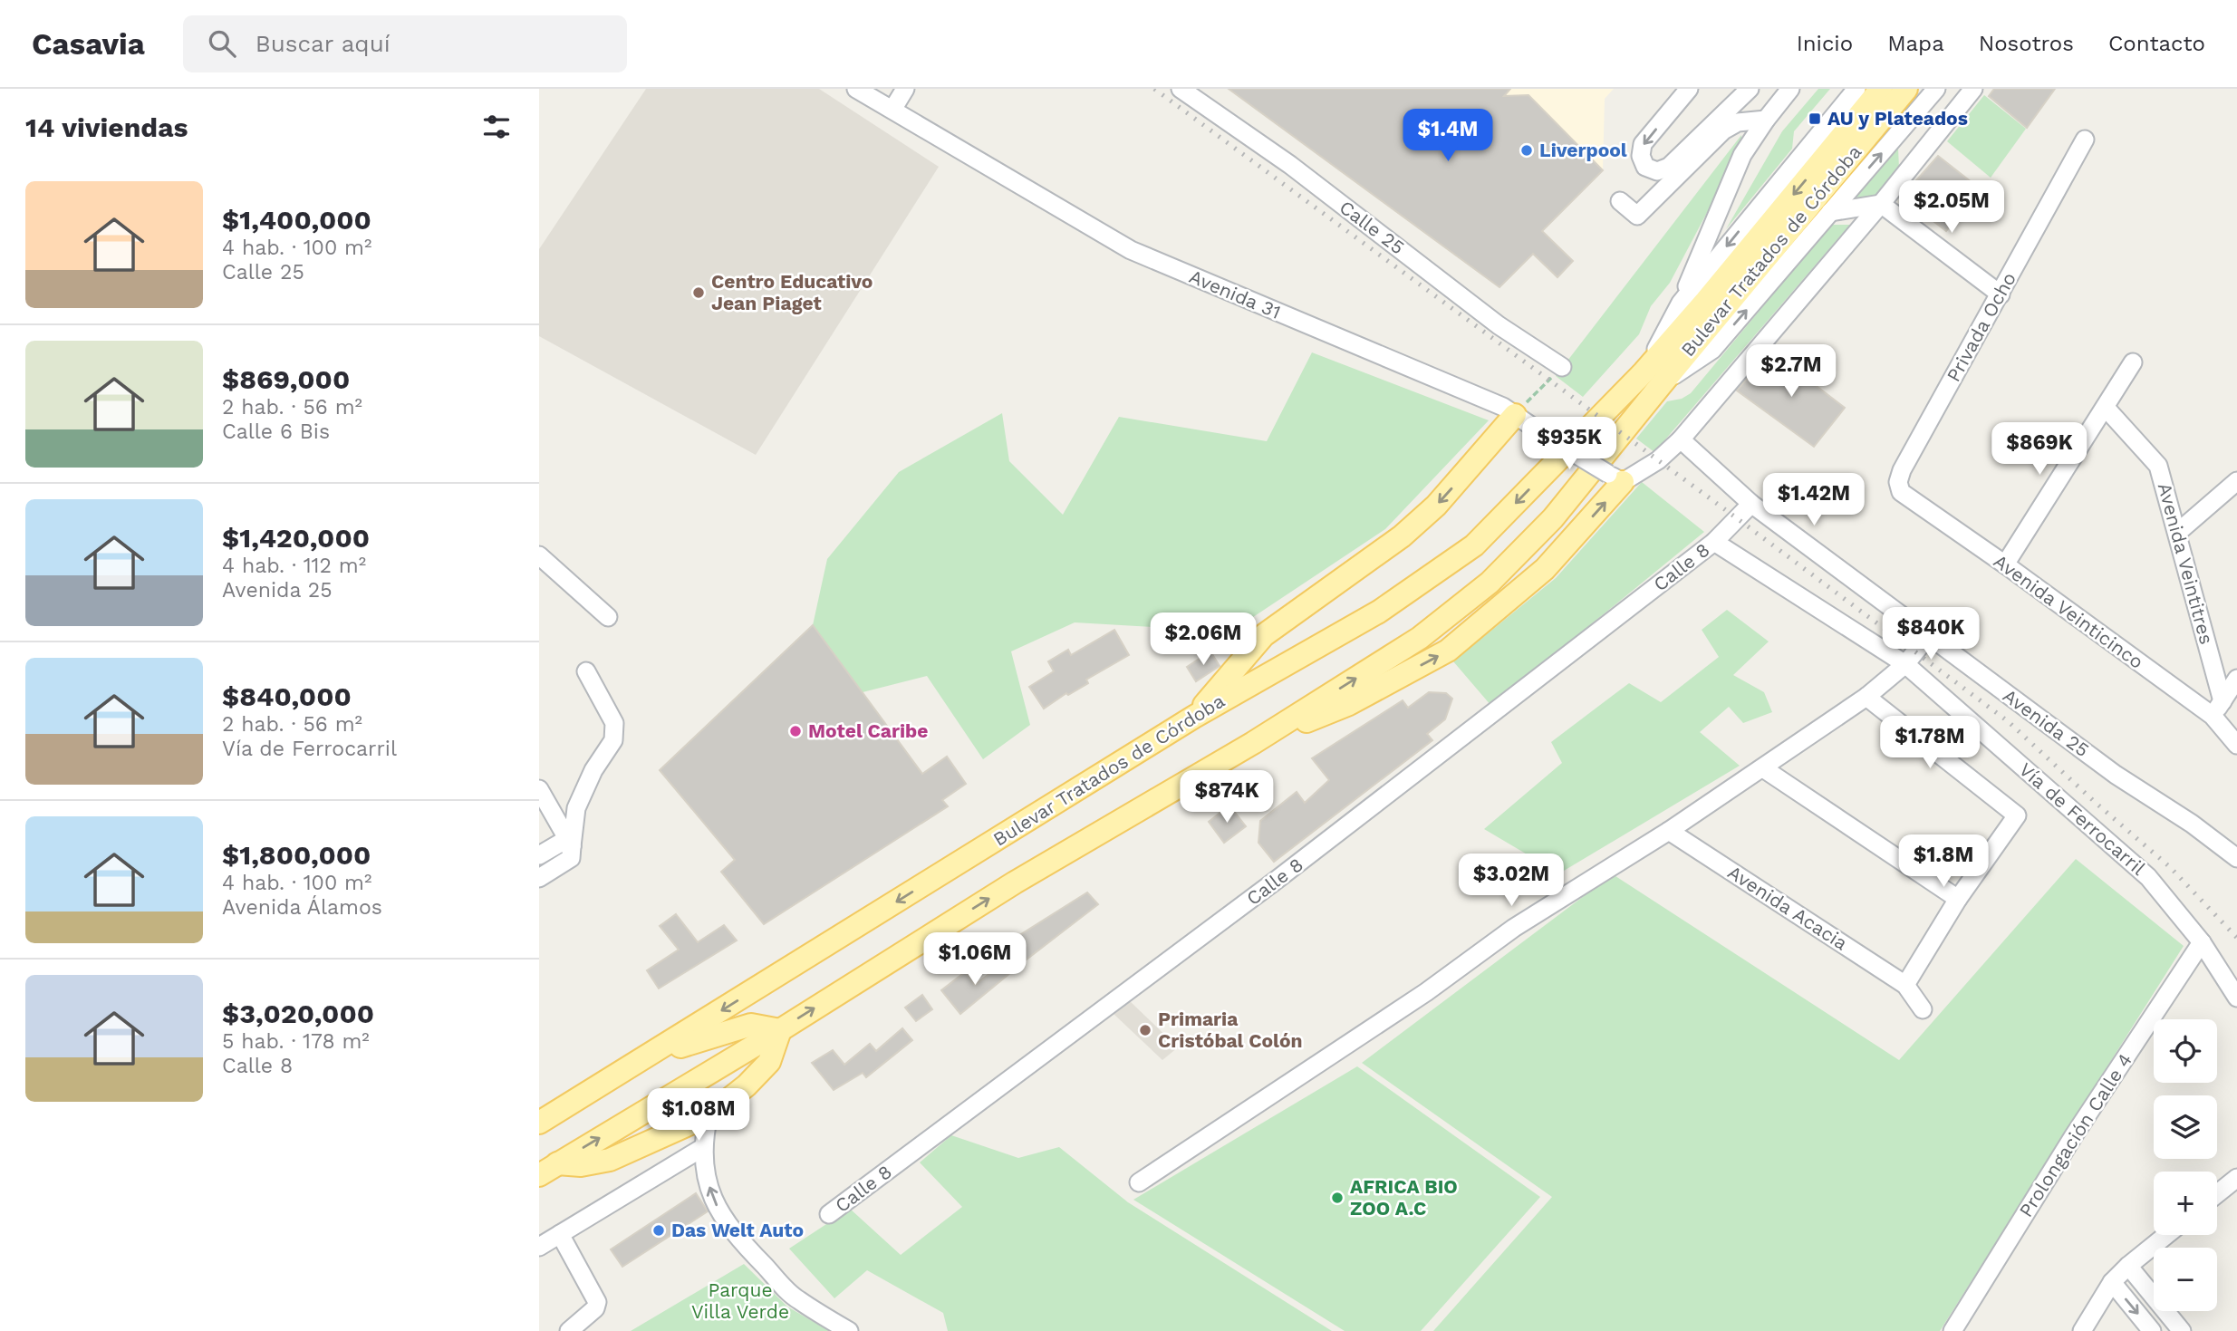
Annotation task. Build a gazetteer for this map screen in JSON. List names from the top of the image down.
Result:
{
  "streets": {
    "main road": ["Bulevar Tratados de Córdoba"],
    "street": [
      "Calle 25",
      "Avenida 31",
      "Privada Ocho",
      "Avenida Veintitres",
      "Calle 8",
      "Avenida Veinticinco",
      "Avenida 25",
      "Vía de Ferrocarril",
      "Avenida Acacia",
      "Prolongación Calle 4"
    ]
  },
  "crossings": [
    ["Privada Ocho", "Avenida Veinticinco"],
    ["Avenida Veintitres", "Avenida Veinticinco"],
    ["Calle 8", "Vía de Ferrocarril"],
    ["Vía de Ferrocarril", "Prolongación Calle 4"]
  ],
  "parks": ["Parque Villa Verde"],
  "places": {
    "transit": ["AU y Plateados"],
    "other": [
      "Liverpool",
      "Centro Educativo Jean Piaget",
      "Motel Caribe",
      "Primaria Cristóbal Colón",
      "AFRICA BIO ZOO A.C",
      "Das Welt Auto"
    ]
  },
  "page": {
    "header": "Casavia",
    "search": "Buscar aquí",
    "nav": [
      "Inicio",
      "Mapa",
      "Nosotros",
      "Contacto"
    ],
    "heading": "14 viviendas",
    "price": [
      "$1.4M",
      "$2.05M",
      "$2.7M",
      "$935K",
      "$869K",
      "$1.42M",
      "$840K",
      "$2.06M",
      "$1.78M",
      "$874K",
      "$1.8M",
      "$3.02M",
      "$1.06M",
      "$1.08M"
    ],
    "list": [
      {
        "name": "$1,400,000",
        "note": "4 hab. · 100 m² · Calle 25"
      },
      {
        "name": "$869,000",
        "note": "2 hab. · 56 m² · Calle 6 Bis"
      },
      {
        "name": "$1,420,000",
        "note": "4 hab. · 112 m² · Avenida 25"
      },
      {
        "name": "$840,000",
        "note": "2 hab. · 56 m² · Vía de Ferrocarril"
      },
      {
        "name": "$1,800,000",
        "note": "4 hab. · 100 m² · Avenida Álamos"
      },
      {
        "name": "$3,020,000",
        "note": "5 hab. · 178 m² · Calle 8"
      }
    ],
    "map_buttons": ["+", "−"]
  }
}
